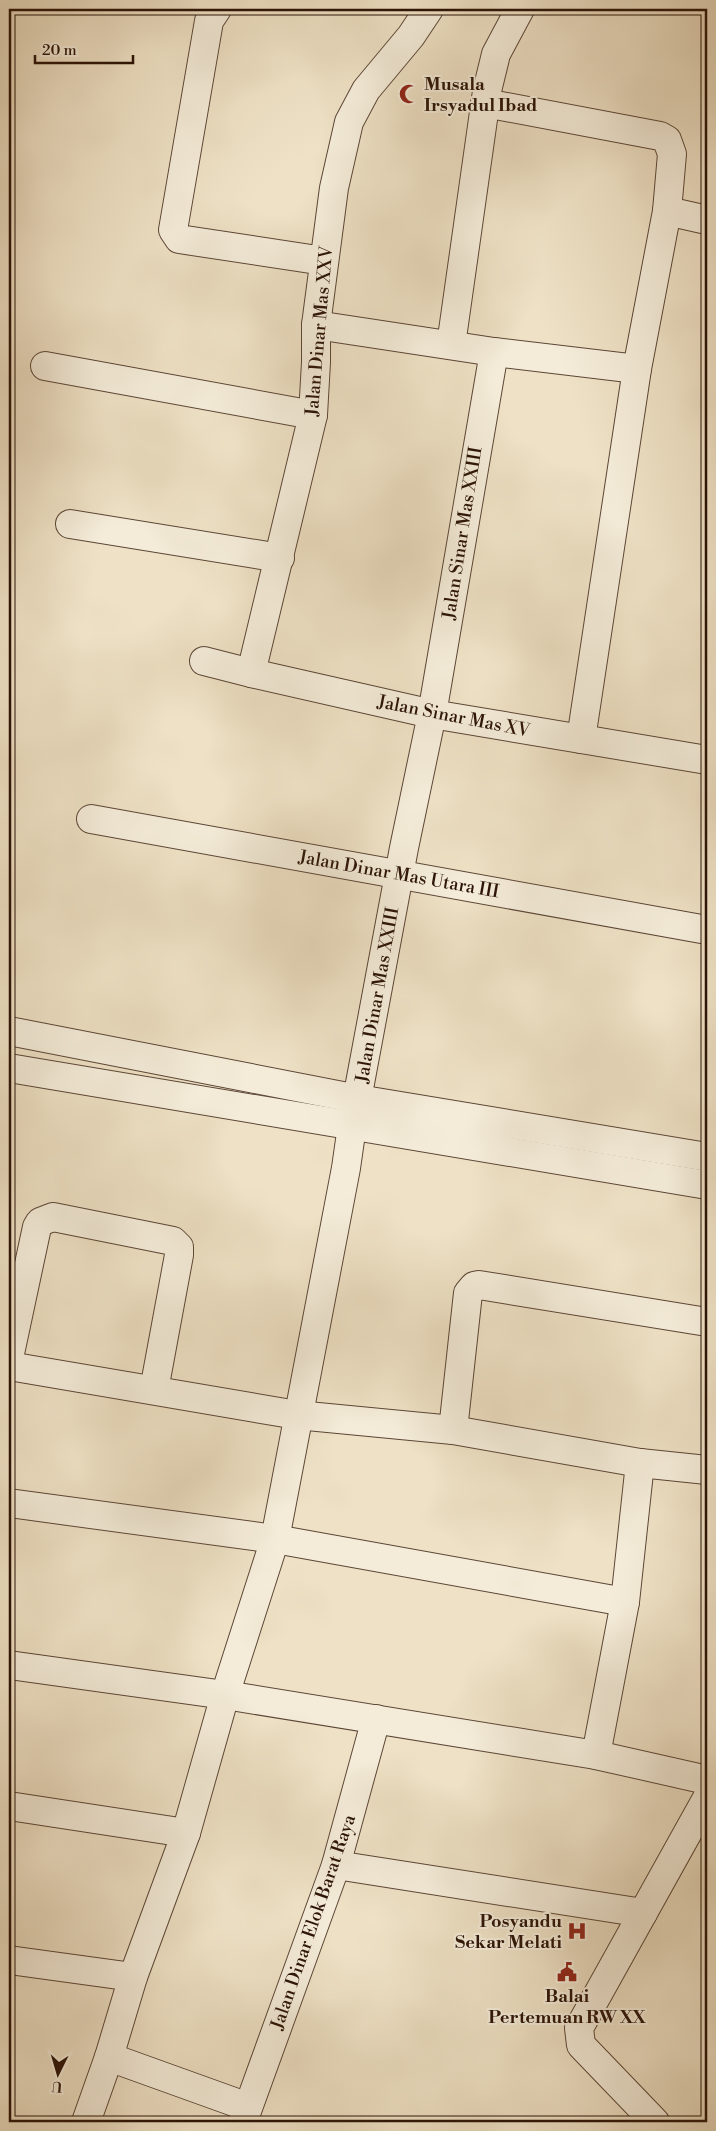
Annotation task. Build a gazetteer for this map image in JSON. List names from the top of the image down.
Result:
{
  "streets": {
    "street": [
      "Jalan Dinar Mas XXV",
      "Jalan Sinar Mas XXIII",
      "Jalan Sinar Mas XV",
      "Jalan Dinar Mas Utara III",
      "Jalan Dinar Mas XXIII",
      "Jalan Dinar Elok Barat Raya"
    ]
  },
  "crossings": [
    ["Jalan Dinar Mas XXV", "Jalan Sinar Mas XV"],
    ["Jalan Sinar Mas XXIII", "Jalan Sinar Mas XV"],
    ["Jalan Sinar Mas XXIII", "Jalan Dinar Mas XXIII"],
    ["Jalan Sinar Mas XV", "Jalan Dinar Mas XXIII"],
    ["Jalan Dinar Mas Utara III", "Jalan Dinar Mas XXIII"]
  ],
  "places": {
    "mosque": ["Musala Irsyadul Ibad"],
    "hospital": ["Posyandu Sekar Melati"],
    "public building": ["Balai Pertemuan RW XX"]
  },
  "scale_bar": "20 m",
  "north": "bottom"
}
